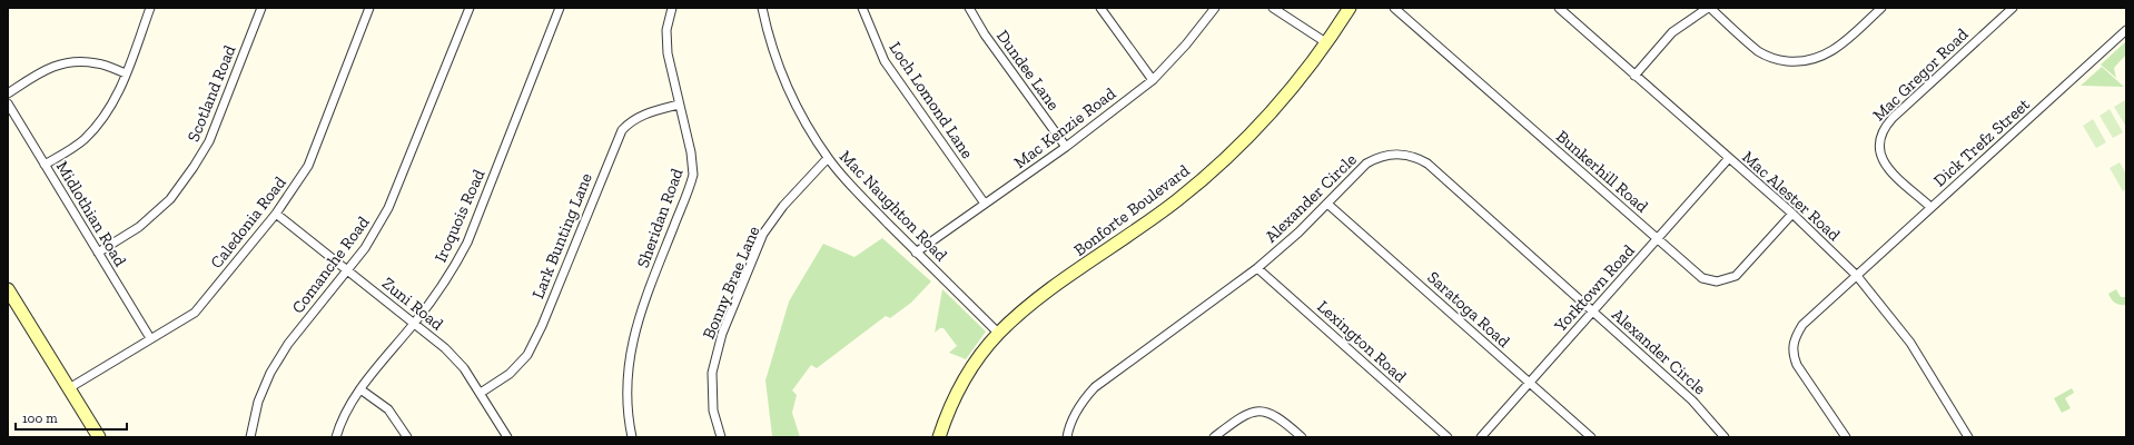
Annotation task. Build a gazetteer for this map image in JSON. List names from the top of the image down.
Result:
{
  "streets": {
    "main road": ["Bonforte Boulevard"],
    "street": [
      "Dundee Lane",
      "Mac Gregor Road",
      "Scotland Road",
      "Loch Lomond Lane",
      "Mac Kenzie Road",
      "Dick Trefz Street",
      "Bunkerhill Road",
      "Mac Alester Road",
      "Alexander Circle",
      "Mac Naughton Road",
      "Midlothian Road",
      "Iroquois Road",
      "Sheridan Road",
      "Caledonia Road",
      "Lark Bunting Lane",
      "Comanche Road",
      "Bonny Brae Lane",
      "Yorktown Road",
      "Zuni Road",
      "Saratoga Road",
      "Lexington Road"
    ]
  },
  "crossings": [
    ["Dundee Lane", "Mac Kenzie Road"],
    ["Mac Gregor Road", "Dick Trefz Street"],
    ["Scotland Road", "Midlothian Road"],
    ["Loch Lomond Lane", "Mac Kenzie Road"],
    ["Mac Kenzie Road", "Mac Naughton Road"],
    ["Dick Trefz Street", "Mac Alester Road"],
    ["Bunkerhill Road", "Mac Alester Road"],
    ["Bunkerhill Road", "Yorktown Road"],
    ["Mac Alester Road", "Yorktown Road"],
    ["Alexander Circle", "Yorktown Road"],
    ["Alexander Circle", "Saratoga Road"],
    ["Alexander Circle", "Lexington Road"],
    ["Mac Naughton Road", "Bonforte Boulevard"],
    ["Mac Naughton Road", "Bonny Brae Lane"],
    ["Midlothian Road", "Caledonia Road"],
    ["Iroquois Road", "Zuni Road"],
    ["Sheridan Road", "Lark Bunting Lane"],
    ["Caledonia Road", "Zuni Road"],
    ["Lark Bunting Lane", "Zuni Road"],
    ["Comanche Road", "Zuni Road"],
    ["Yorktown Road", "Saratoga Road"]
  ],
  "scale_bar": "100 m"
}
